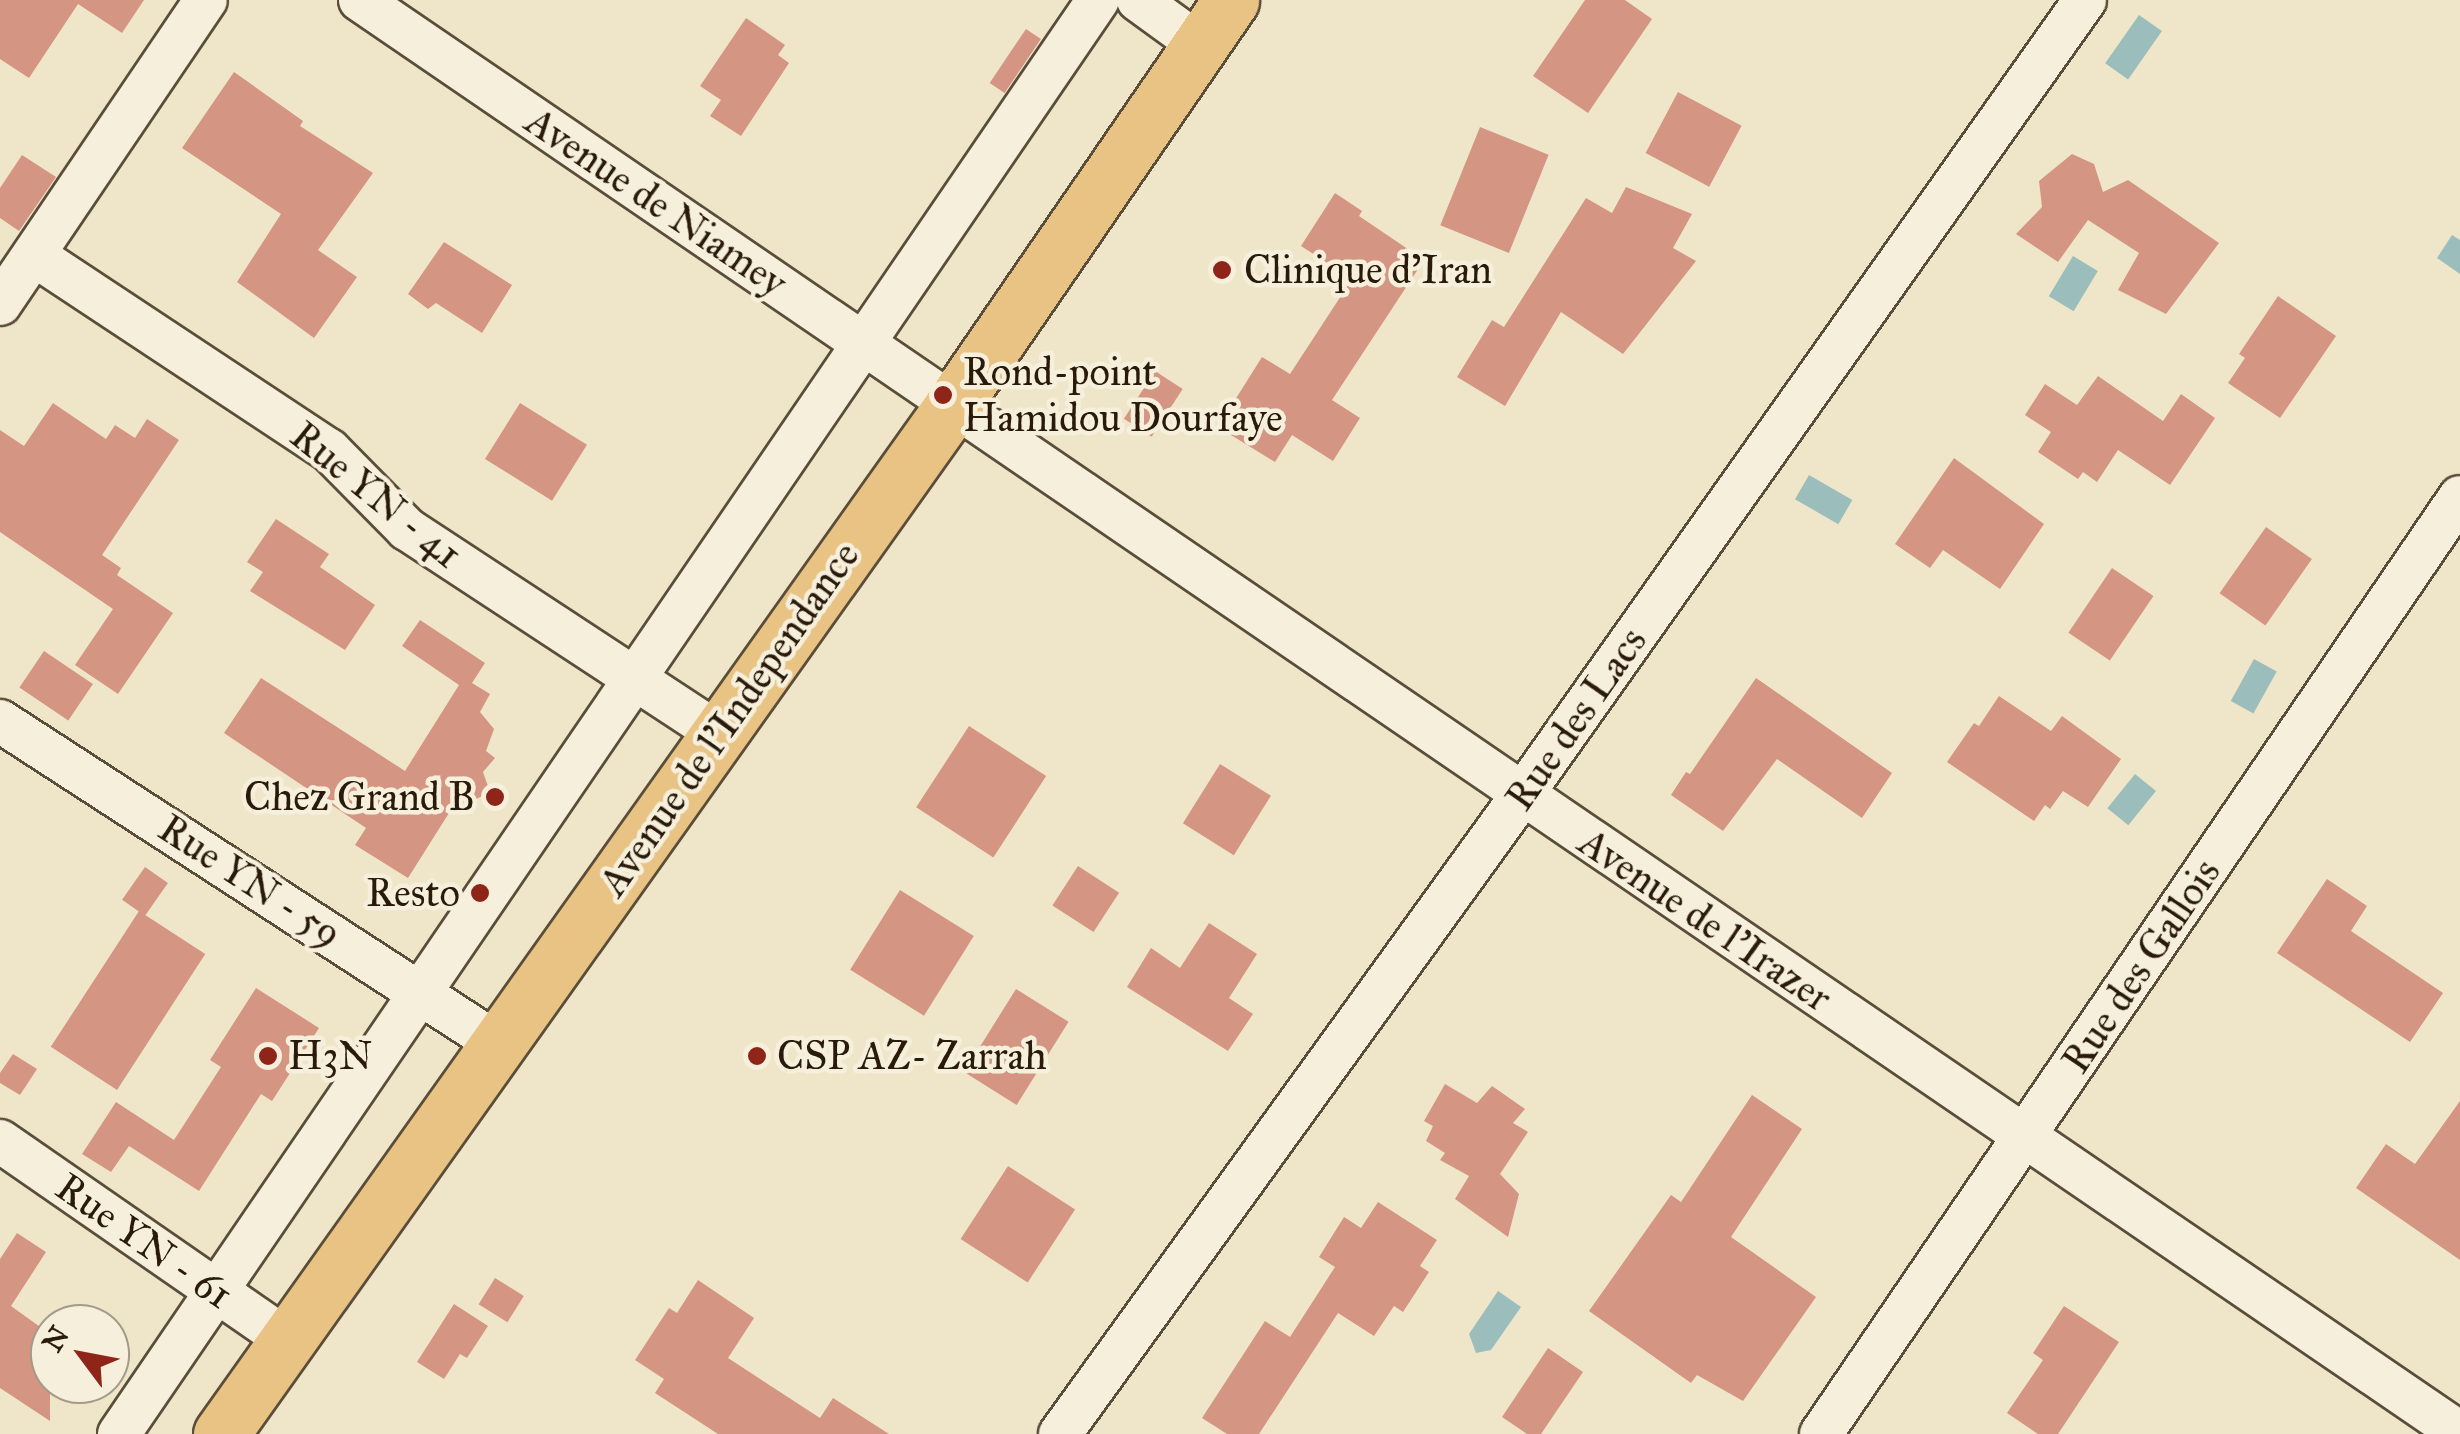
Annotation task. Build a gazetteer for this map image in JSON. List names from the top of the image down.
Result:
{
  "streets": {
    "highway": ["Avenue de l'Independance"],
    "street": [
      "Avenue de Niamey",
      "Rue YN - 41",
      "Rue des Lacs",
      "Rue YN - 59",
      "Avenue de l'Irazer",
      "Rue des Gallois",
      "Rue YN - 61"
    ]
  },
  "crossings": [
    ["Avenue de Niamey", "Avenue de l'Independance"],
    ["Avenue de Niamey", "Avenue de l'Irazer"],
    ["Rue YN - 41", "Avenue de l'Independance"],
    ["Avenue de l'Independance", "Rue YN - 59"],
    ["Avenue de l'Independance", "Avenue de l'Irazer"],
    ["Avenue de l'Independance", "Rue YN - 61"],
    ["Rue des Lacs", "Avenue de l'Irazer"],
    ["Avenue de l'Irazer", "Rue des Gallois"]
  ],
  "places": [
    "Clinique d'Iran",
    "Rond-point Hamidou Dourfaye",
    "Chez Grand B",
    "Resto",
    "H3N",
    "CSP AZ- Zarrah"
  ],
  "north": "top left"
}
